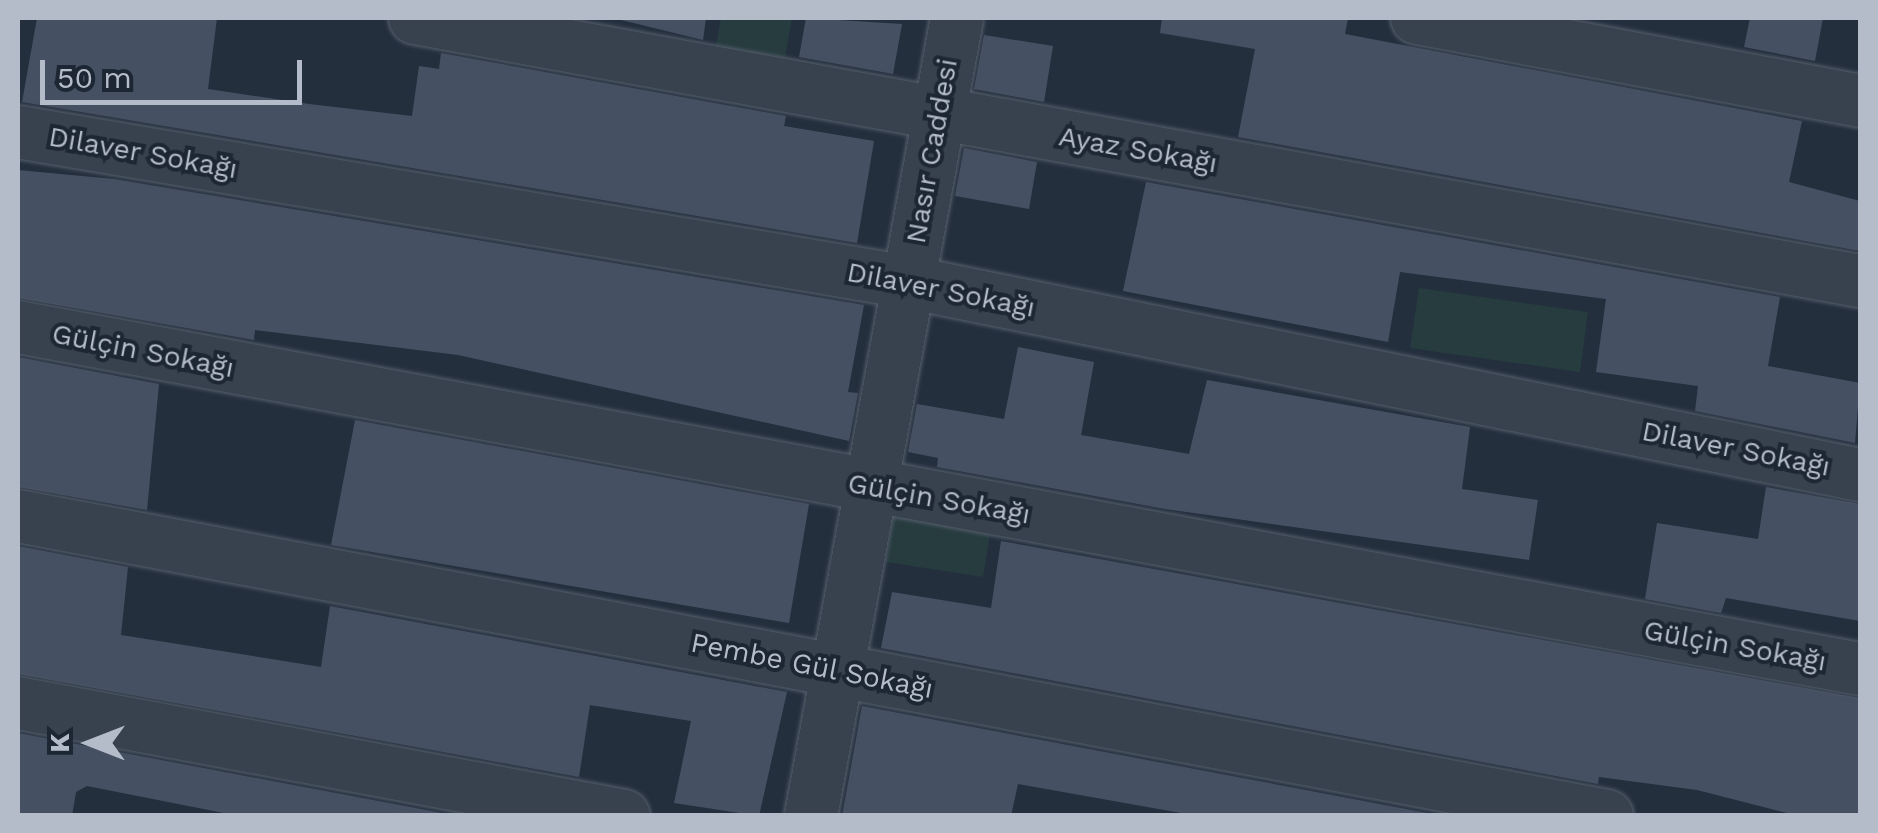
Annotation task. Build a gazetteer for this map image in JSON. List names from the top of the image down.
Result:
{
  "streets": {
    "street": [
      "Ayaz Sokağı",
      "Nasır Caddesi",
      "Dilaver Sokağı",
      "Gülçin Sokağı",
      "Pembe Gül Sokağı"
    ]
  },
  "crossings": [
    ["Ayaz Sokağı", "Nasır Caddesi"],
    ["Nasır Caddesi", "Dilaver Sokağı"],
    ["Nasır Caddesi", "Gülçin Sokağı"],
    ["Nasır Caddesi", "Pembe Gül Sokağı"]
  ],
  "scale_bar": "50 m",
  "north": "left"
}
